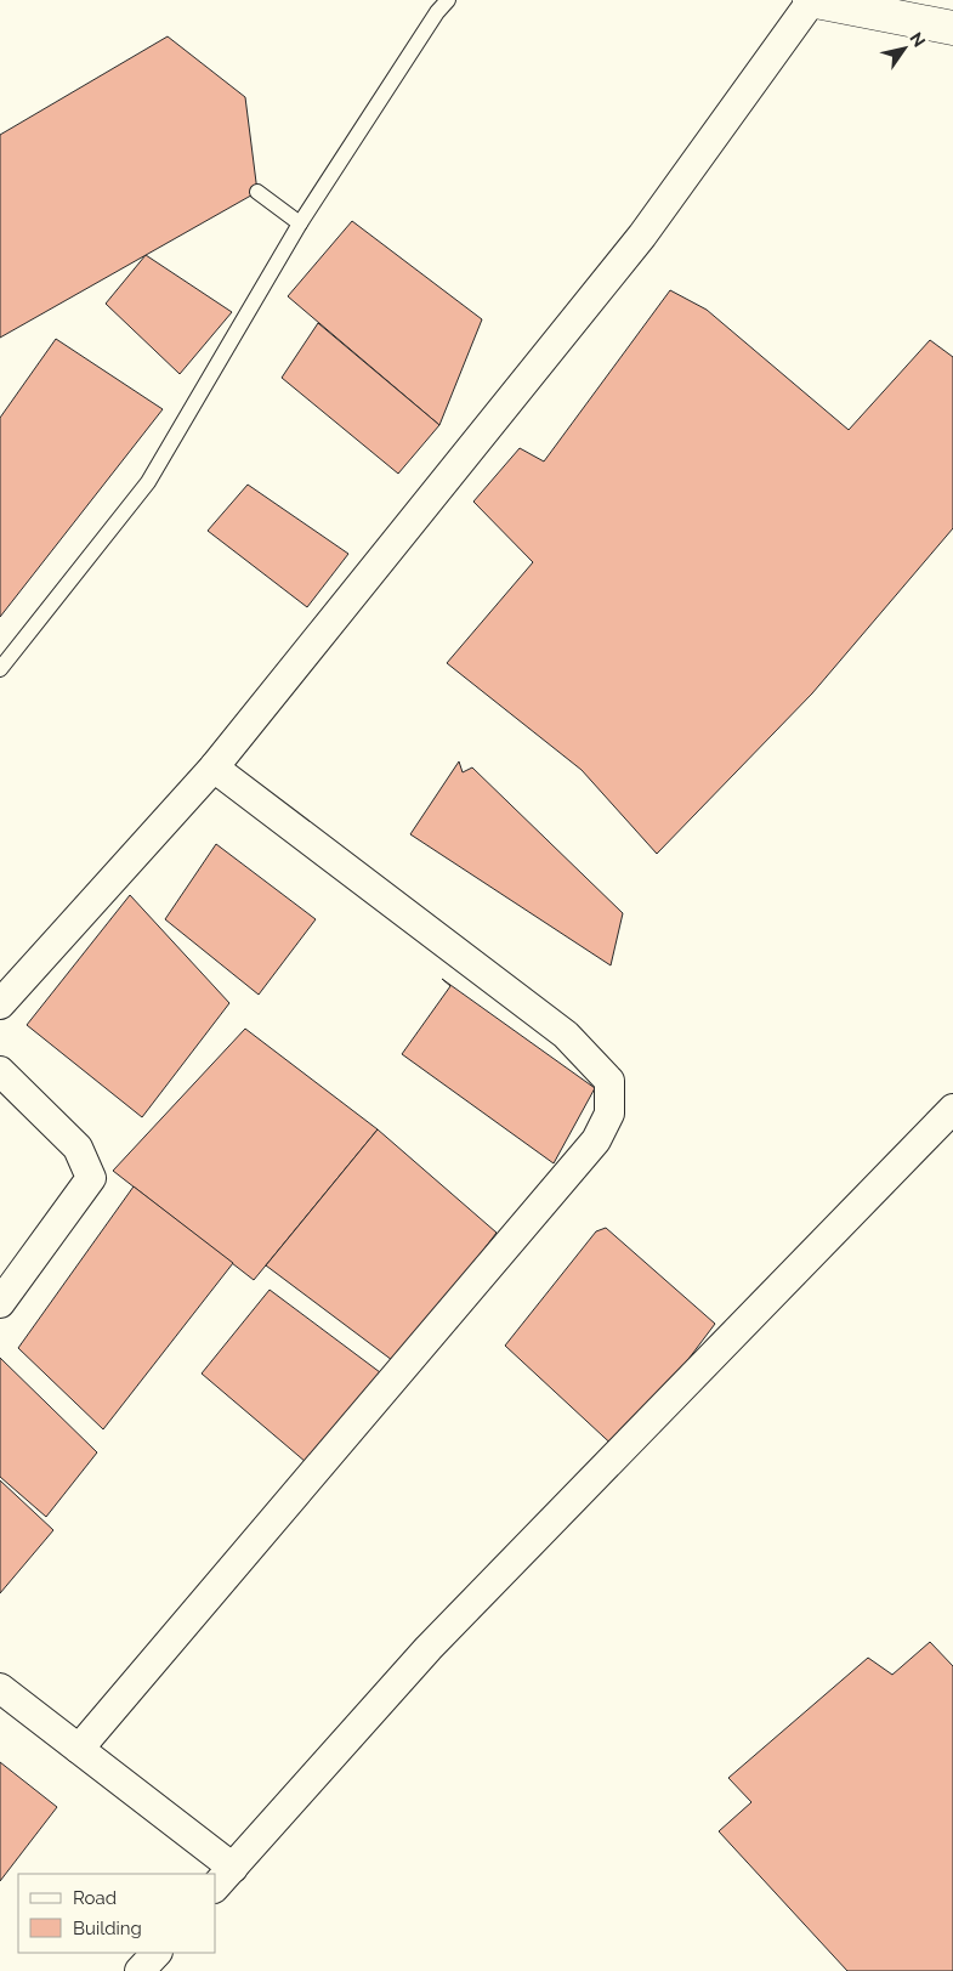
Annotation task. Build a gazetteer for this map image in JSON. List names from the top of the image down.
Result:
{
  "legend": ["Road", "Building"],
  "north": "top right"
}
